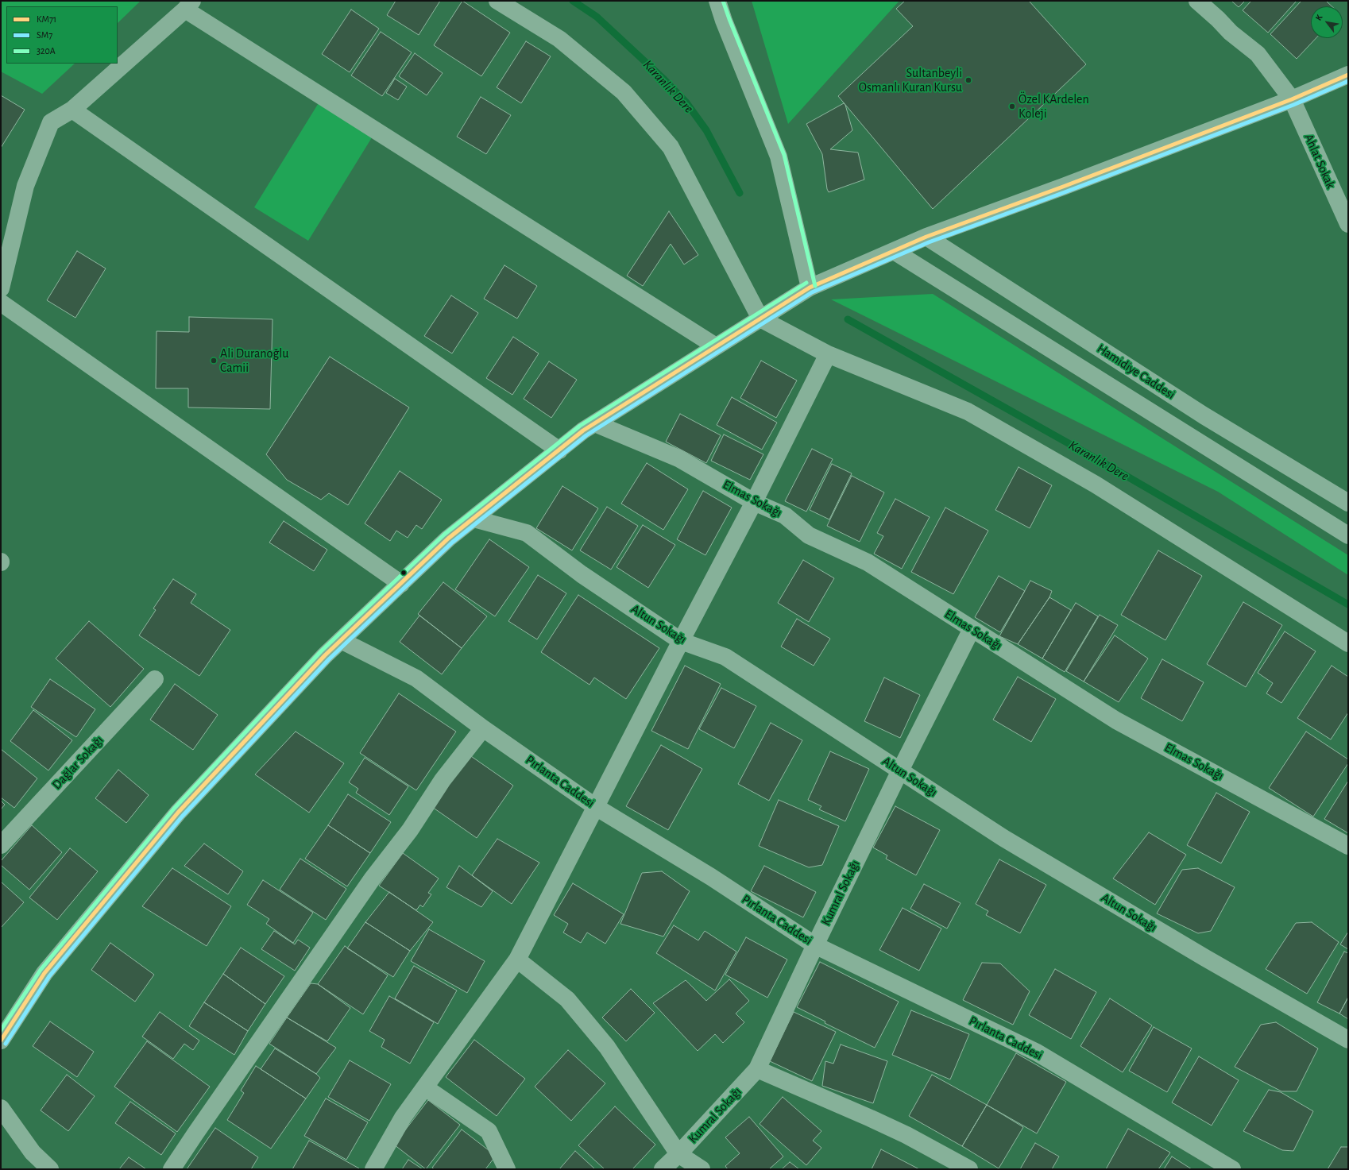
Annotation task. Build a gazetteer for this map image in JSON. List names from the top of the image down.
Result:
{
  "streets": {
    "street": [
      "Ahlat Sokak",
      "Hamidiye Caddesi",
      "Elmas Sokağı",
      "Altun Sokağı",
      "Dağlar Sokağı",
      "Pırlanta Caddesi",
      "Kumral Sokağı"
    ]
  },
  "crossings": [
    ["Elmas Sokağı", "Kumral Sokağı"],
    ["Altun Sokağı", "Kumral Sokağı"],
    ["Pırlanta Caddesi", "Kumral Sokağı"]
  ],
  "water": ["Karanlık Dere"],
  "places": ["Sultanbeyli Osmanlı Kuran Kursu", "Özel KArdelen Koleji", "Ali Duranoğlu Camii"],
  "lines": ["transit line 320A", "transit line KM71", "transit line SM7"],
  "legend": ["KM71", "SM7", "320A"],
  "north": "top left"
}
